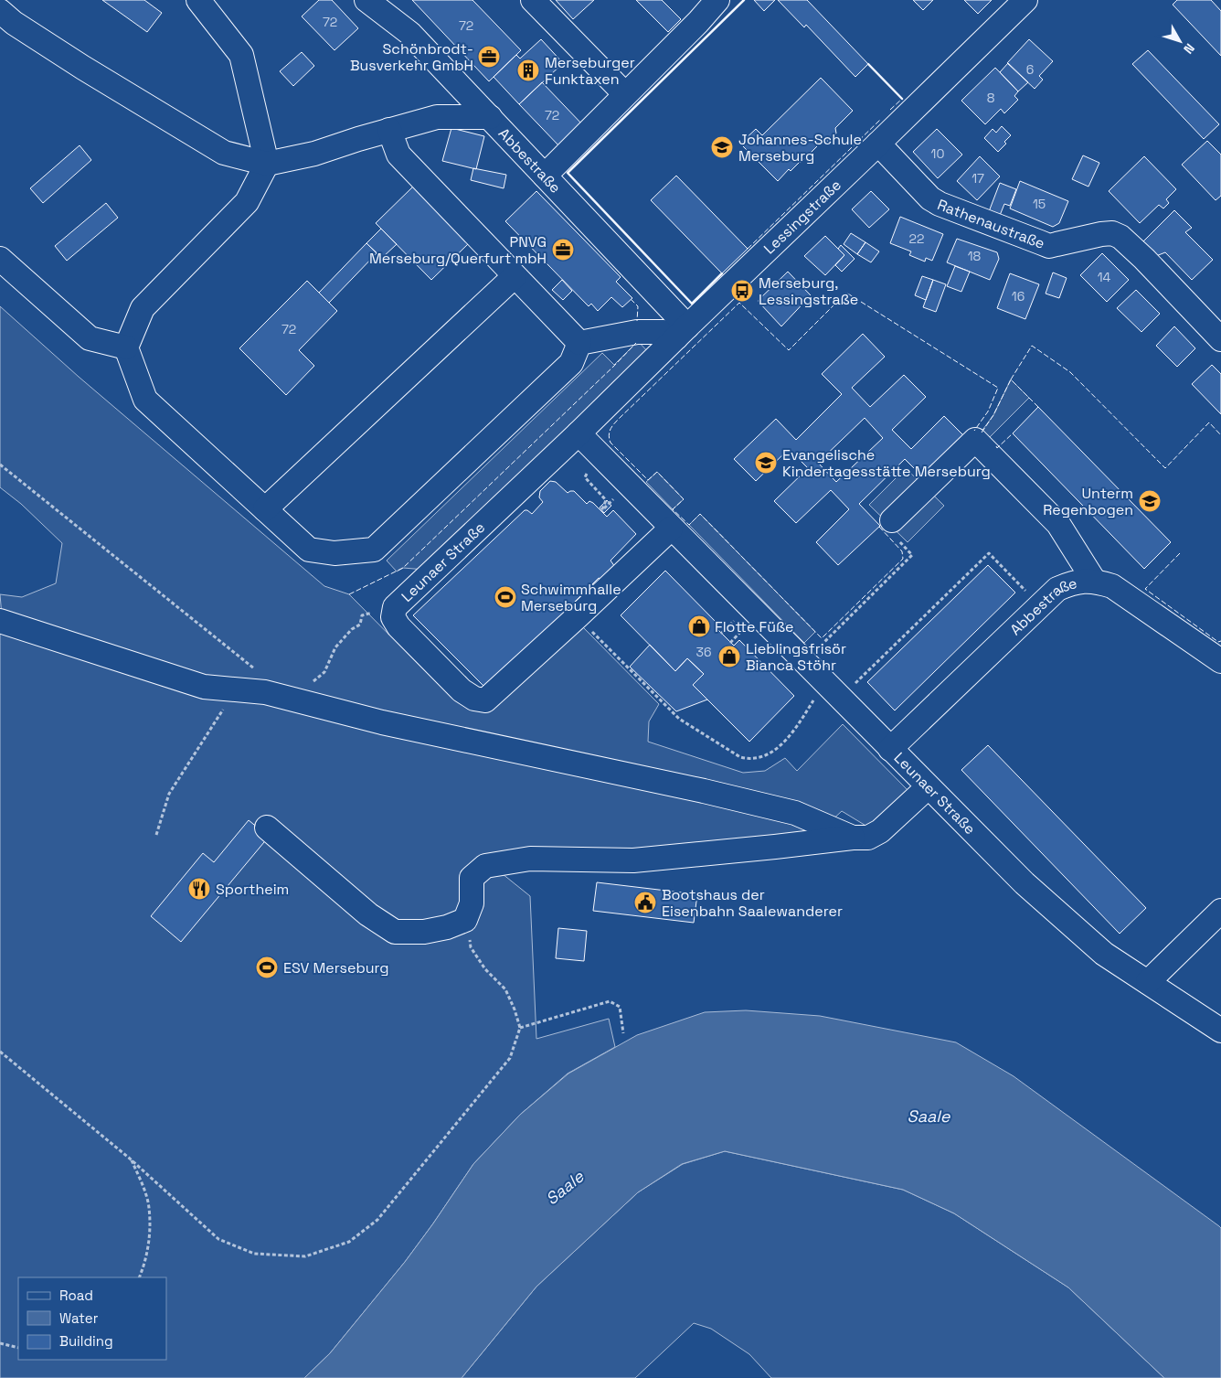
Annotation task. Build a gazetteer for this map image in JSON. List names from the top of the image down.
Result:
{
  "streets": {
    "street": [
      "Abbestraße",
      "Lessingstraße",
      "Rathenaustraße",
      "Leunaer Straße"
    ]
  },
  "crossings": [
    ["Abbestraße", "Lessingstraße"],
    ["Abbestraße", "Leunaer Straße"],
    ["Lessingstraße", "Rathenaustraße"],
    ["Lessingstraße", "Leunaer Straße"]
  ],
  "water": ["Saale"],
  "places": {
    "office": ["Schönbrodt- Busverkehr GmbH", "PNVG Merseburg/Querfurt mbH"],
    "building": ["Merseburger Funktaxen"],
    "school or university": ["Johannes-Schule Merseburg", "Evangelische Kindertagesstätte Merseburg", "Unterm Regenbogen"],
    "bus stop": ["Merseburg, Lessingstraße"],
    "sports": ["Schwimmhalle Merseburg", "ESV Merseburg"],
    "shop": ["Flotte Füße", "Lieblingsfrisör Bianca Stöhr"],
    "restaurant": ["Sportheim"],
    "public building": ["Bootshaus der Eisenbahn Saalewanderer"]
  },
  "house_numbers": [
    "72",
    "72",
    "6",
    "8",
    "72",
    "10",
    "17",
    "15",
    "22",
    "18",
    "14",
    "16",
    "72",
    "36"
  ],
  "legend": ["Road", "Water", "Building"],
  "north": "bottom right"
}
